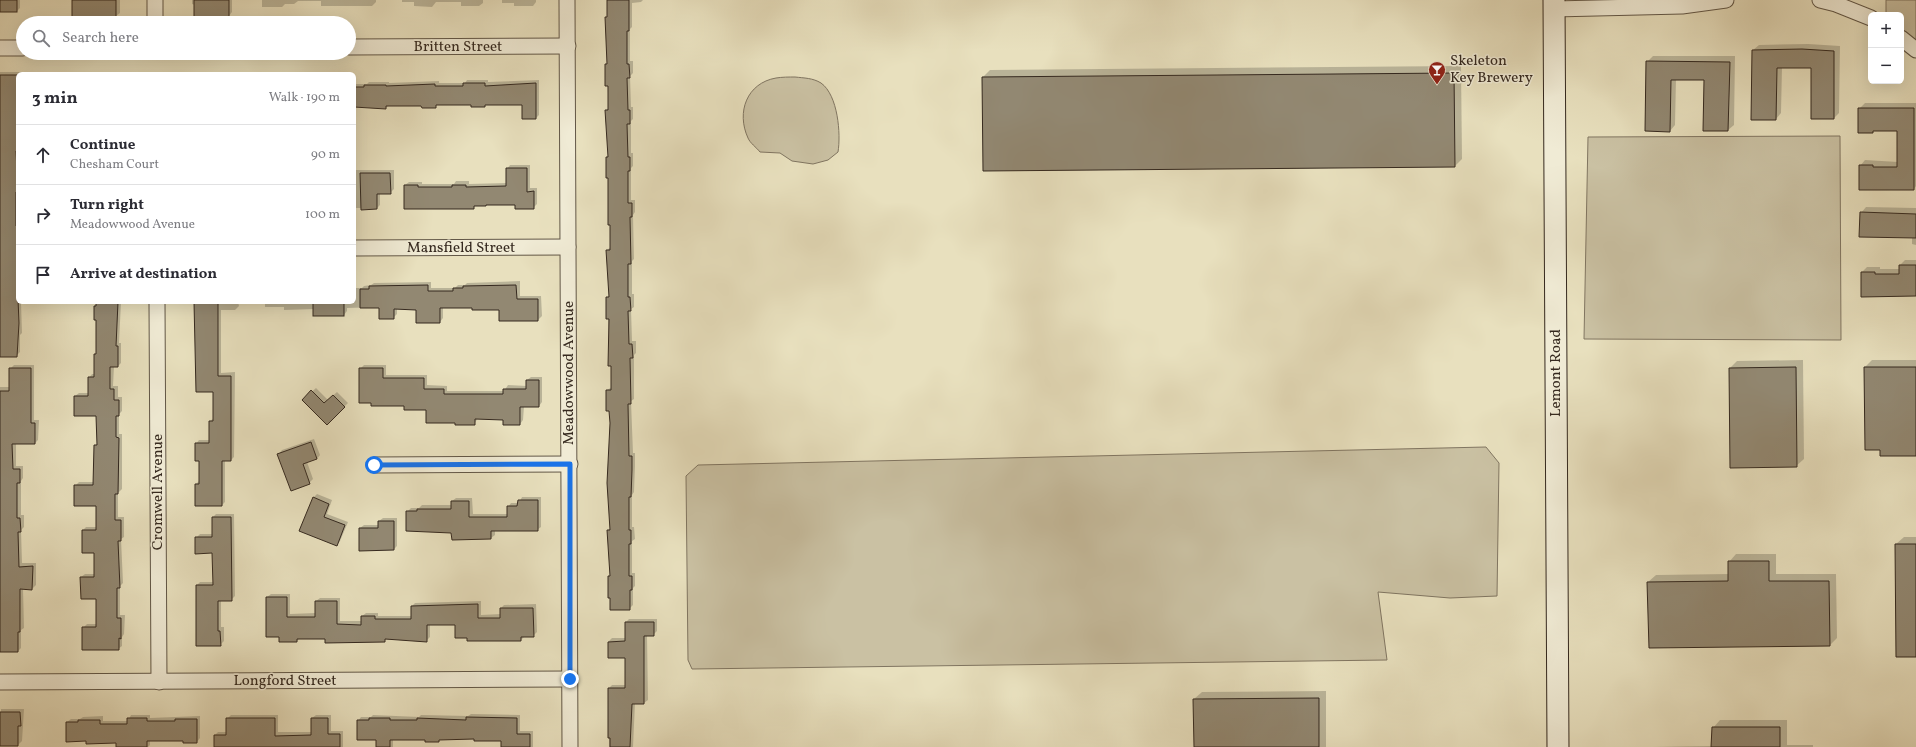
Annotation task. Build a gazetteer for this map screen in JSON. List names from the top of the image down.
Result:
{
  "streets": {
    "main road": ["Lemont Road"],
    "street": [
      "Britten Street",
      "Mansfield Street",
      "Meadowwood Avenue",
      "Cromwell Avenue",
      "Longford Street"
    ]
  },
  "crossings": [
    ["Britten Street", "Meadowwood Avenue"],
    ["Mansfield Street", "Meadowwood Avenue"],
    ["Meadowwood Avenue", "Longford Street"],
    ["Cromwell Avenue", "Longford Street"]
  ],
  "places": {
    "bar": ["Skeleton Key Brewery"]
  },
  "page": {
    "map_buttons": ["+", "−"],
    "search": "Search here",
    "heading": ["3 min", "Walk · 190 m"],
    "list": [
      ["Continue", "Chesham Court", "90 m"],
      ["Turn right", "Meadowwood Avenue", "100 m"],
      "Arrive at destination"
    ]
  }
}
